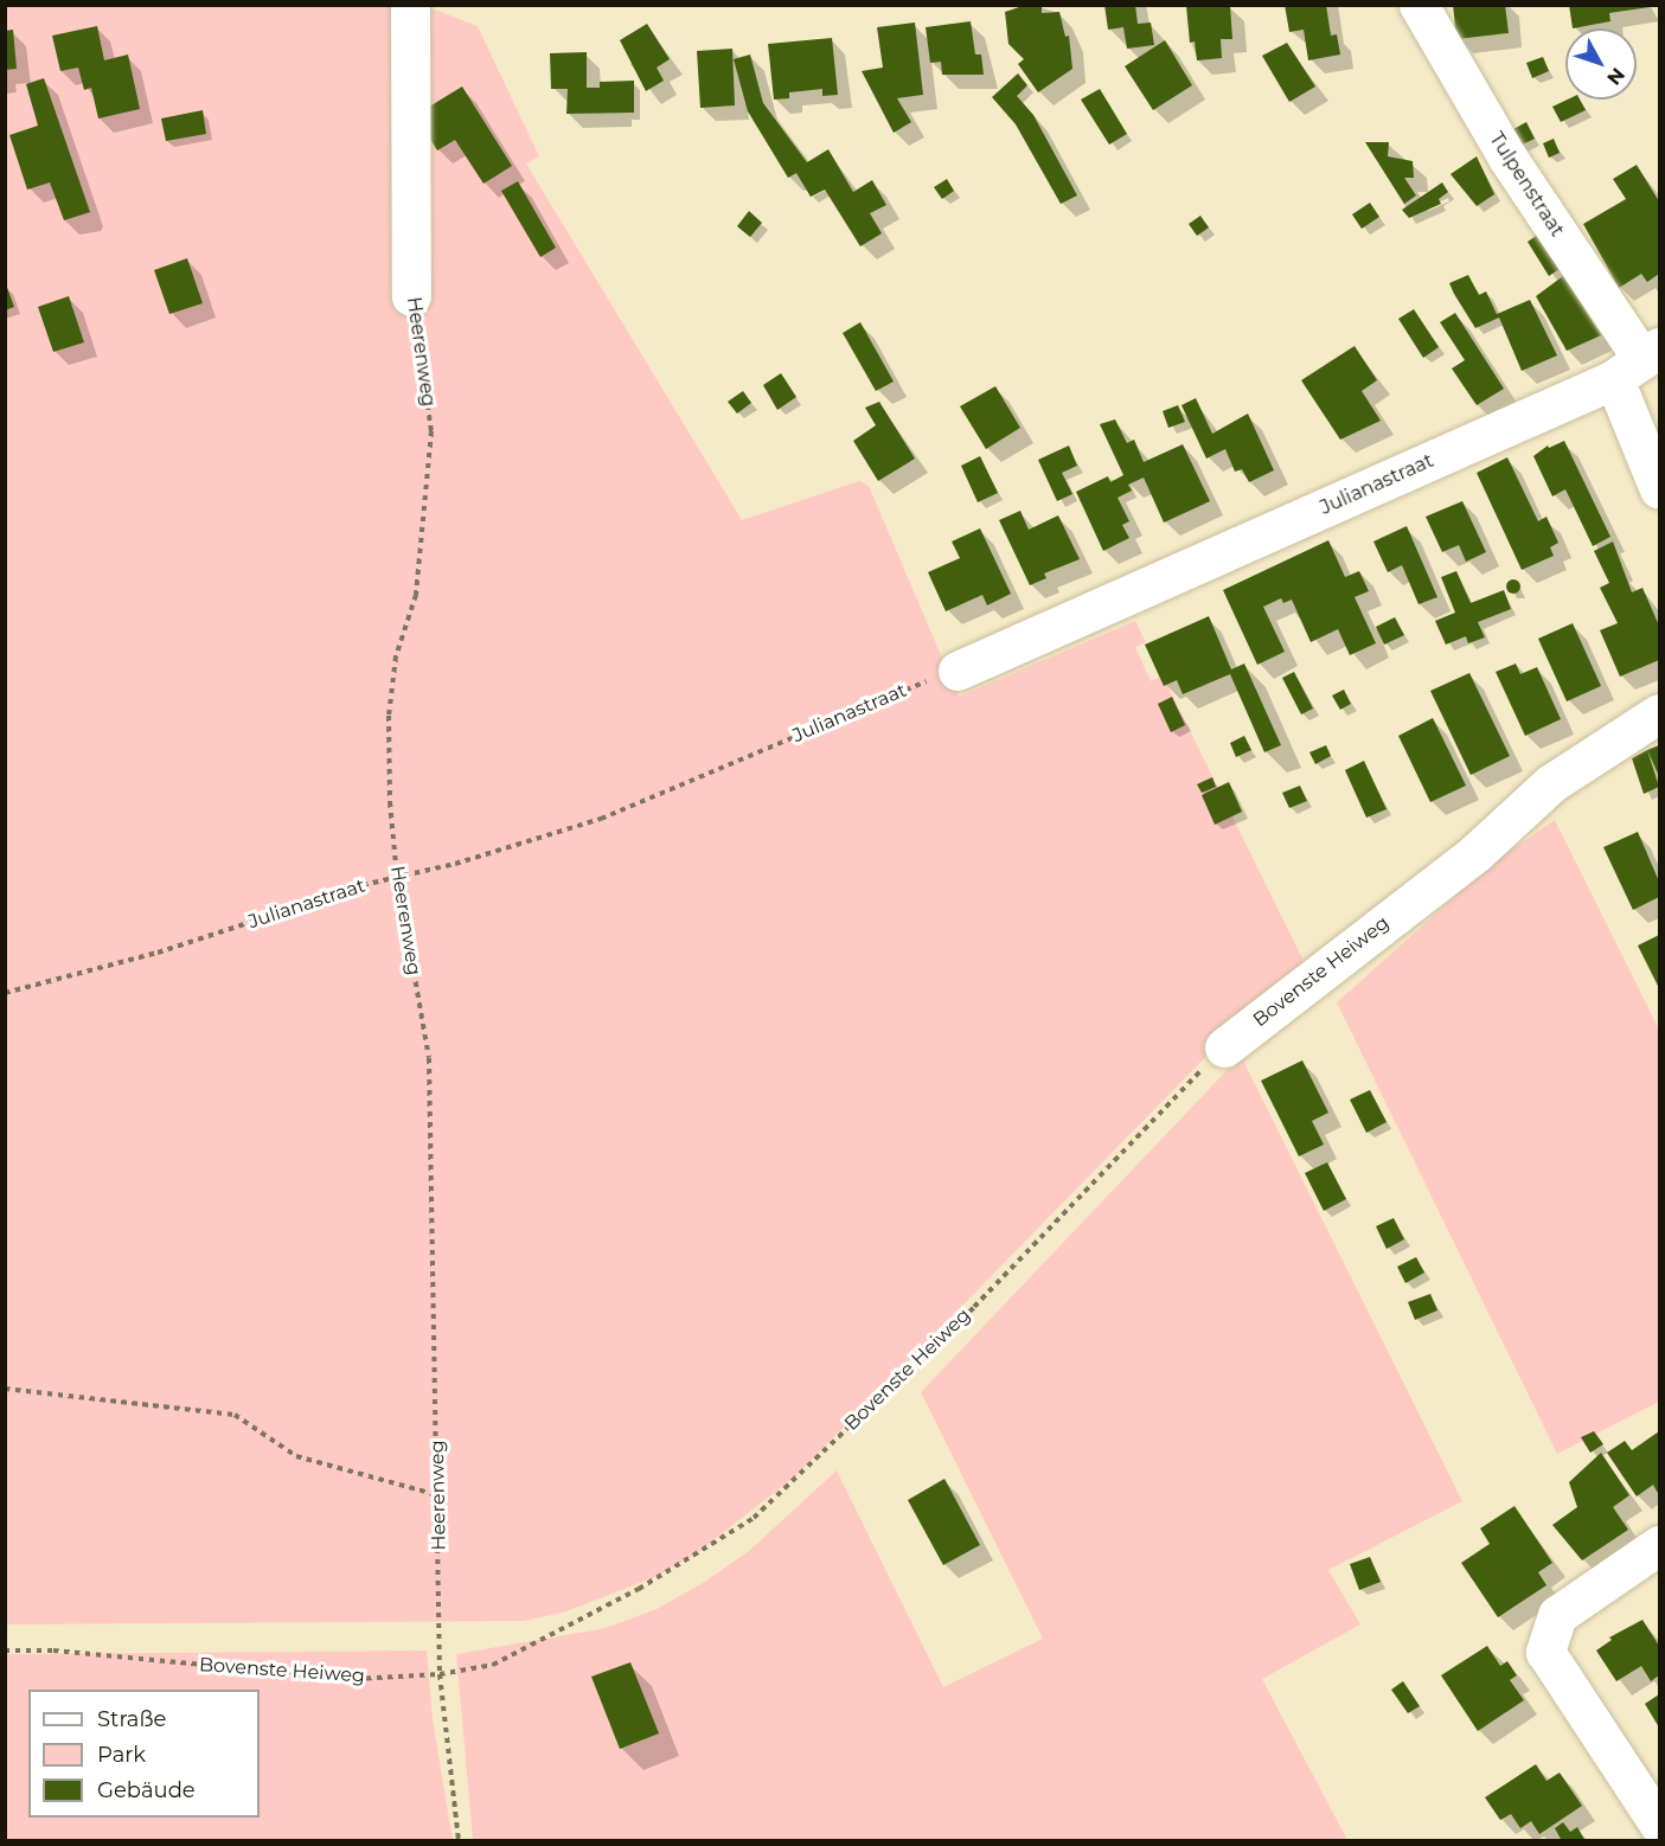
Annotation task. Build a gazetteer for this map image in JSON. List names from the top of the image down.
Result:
{
  "streets": {
    "street": [
      "Tulpenstraat",
      "Heerenweg",
      "Julianastraat",
      "Bovenste Heiweg"
    ]
  },
  "crossings": [
    ["Tulpenstraat", "Julianastraat"],
    ["Heerenweg", "Julianastraat"],
    ["Heerenweg", "Bovenste Heiweg"]
  ],
  "legend": ["Straße", "Park", "Gebäude"],
  "north": "bottom right"
}
